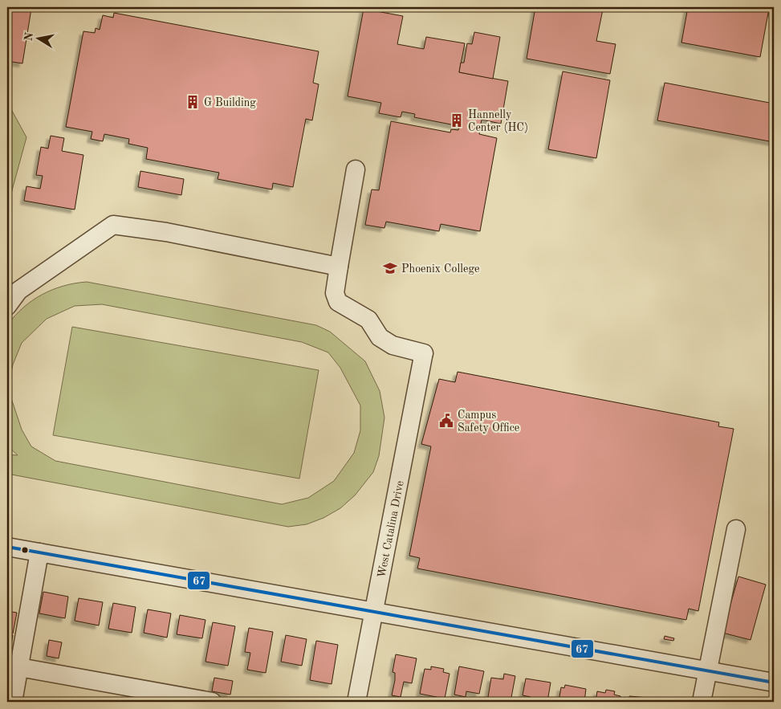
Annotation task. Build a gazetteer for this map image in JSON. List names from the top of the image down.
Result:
{
  "streets": {
    "street": ["West Catalina Drive"]
  },
  "places": {
    "building": ["G Building", "Hannelly Center (HC)"],
    "school or university": ["Phoenix College"],
    "public building": ["Campus Safety Office"]
  },
  "lines": ["transit line 67"],
  "north": "left"
}
